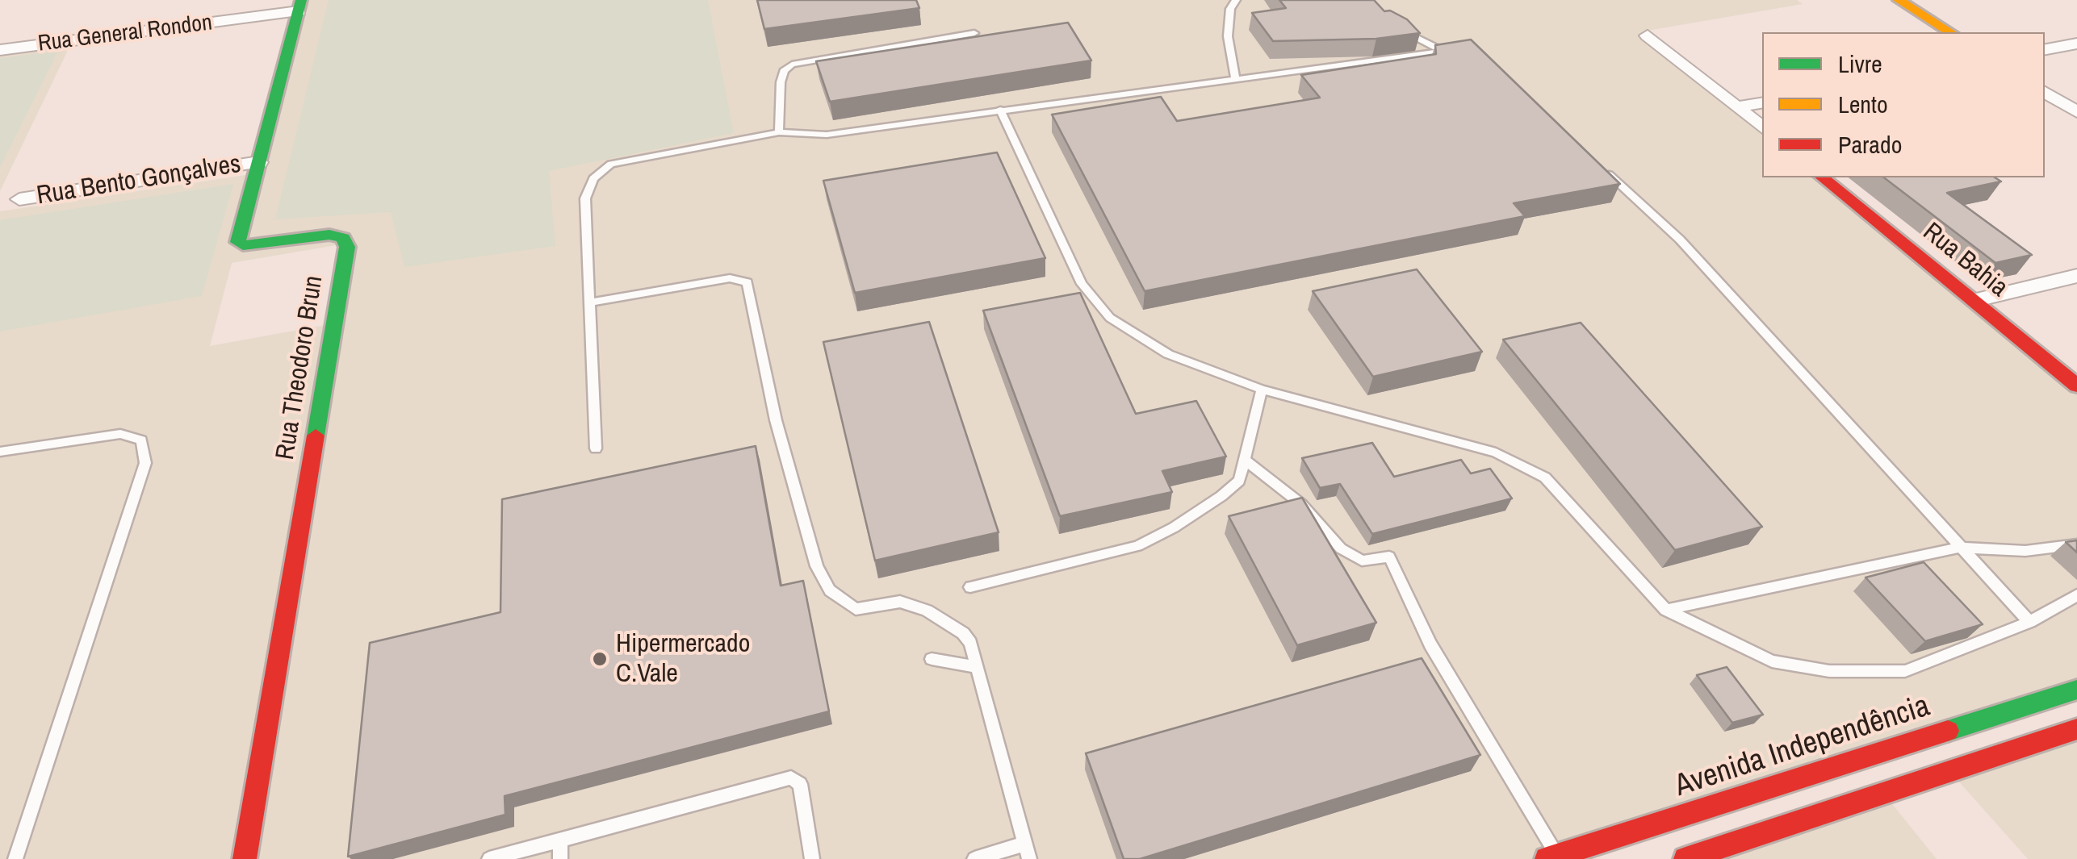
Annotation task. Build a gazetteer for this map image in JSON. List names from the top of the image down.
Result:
{
  "streets": {
    "street": [
      "Rua General Rondon",
      "Rua Bento Gonçalves",
      "Rua Bahia",
      "Rua Theodoro Brun",
      "Avenida Independência"
    ]
  },
  "crossings": [
    ["Rua General Rondon", "Rua Theodoro Brun"],
    ["Rua Bento Gonçalves", "Rua Theodoro Brun"]
  ],
  "places": ["Hipermercado C.Vale"],
  "legend": ["Livre", "Lento", "Parado"]
}
